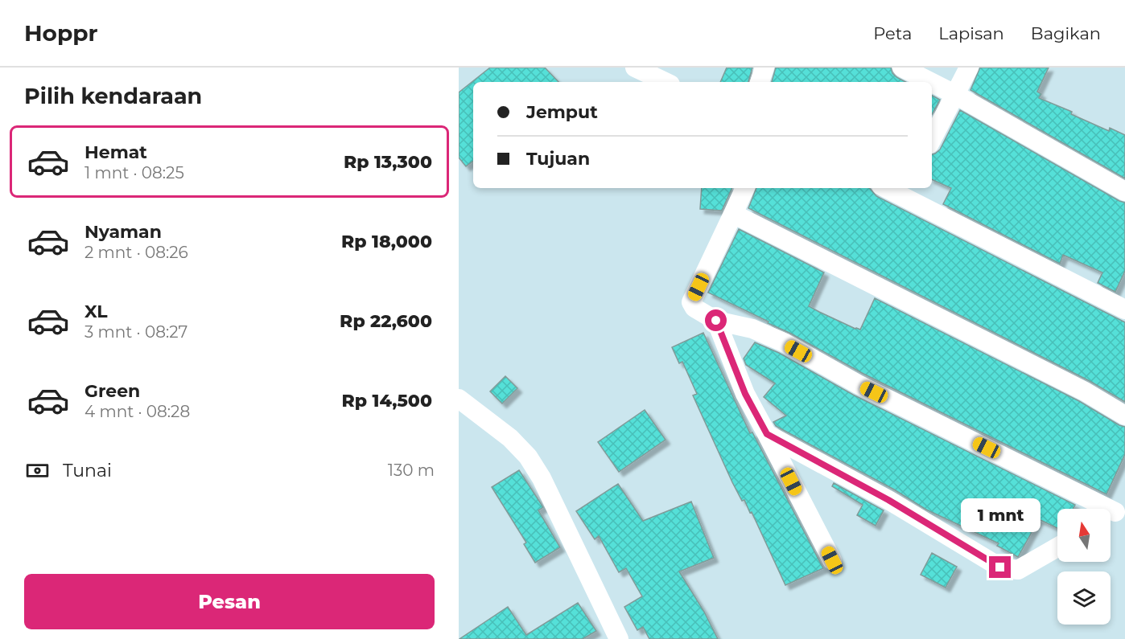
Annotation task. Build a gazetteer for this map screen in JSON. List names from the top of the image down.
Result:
{
  "north": "top",
  "page": {
    "header": "Hoppr",
    "nav": ["Peta", "Lapisan", "Bagikan"],
    "heading": "Pilih kendaraan",
    "banner": ["Jemput", "Tujuan"],
    "list": [
      {
        "name": "Hemat",
        "note": "1 mnt · 08:25",
        "value": "Rp 13,300"
      },
      {
        "name": "Nyaman",
        "note": "2 mnt · 08:26",
        "value": "Rp 18,000"
      },
      {
        "name": "XL",
        "note": "3 mnt · 08:27",
        "value": "Rp 22,600"
      },
      {
        "name": "Green",
        "note": "4 mnt · 08:28",
        "value": "Rp 14,500"
      }
    ],
    "pay": ["Tunai", "130 m"],
    "bubble": "1 mnt",
    "buttons": "Pesan"
  }
}
